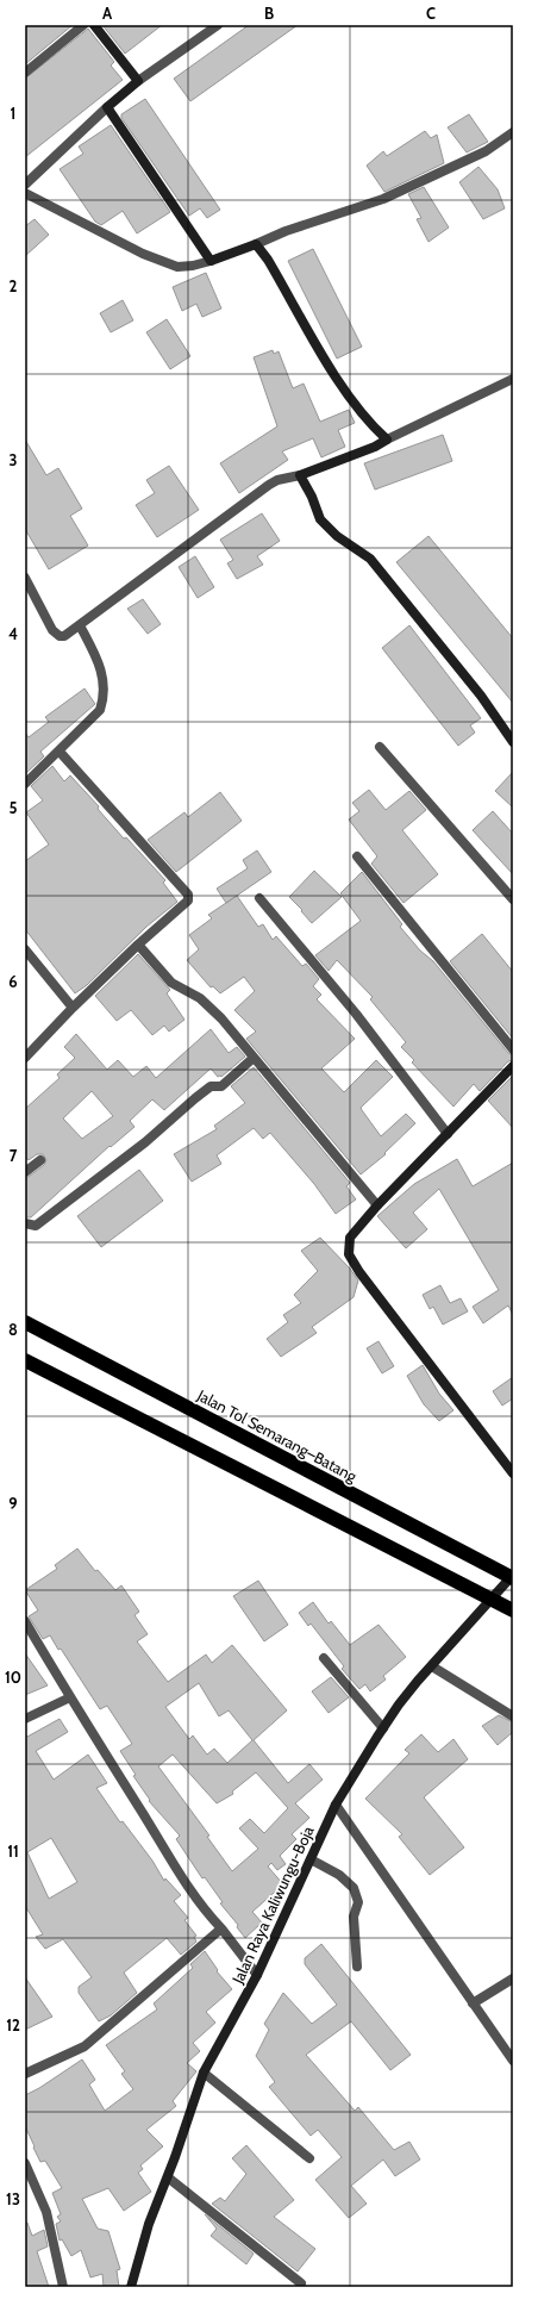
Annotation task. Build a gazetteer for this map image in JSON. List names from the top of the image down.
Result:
{
  "streets": {
    "highway": ["Jalan Tol Semarang–Batang"],
    "street": ["Jalan Raya Kaliwungu-Boja"]
  },
  "grid": {
    "columns": ["A", "B", "C"],
    "rows": [
      "1",
      "2",
      "3",
      "4",
      "5",
      "6",
      "7",
      "8",
      "9",
      "10",
      "11",
      "12",
      "13"
    ]
  }
}
